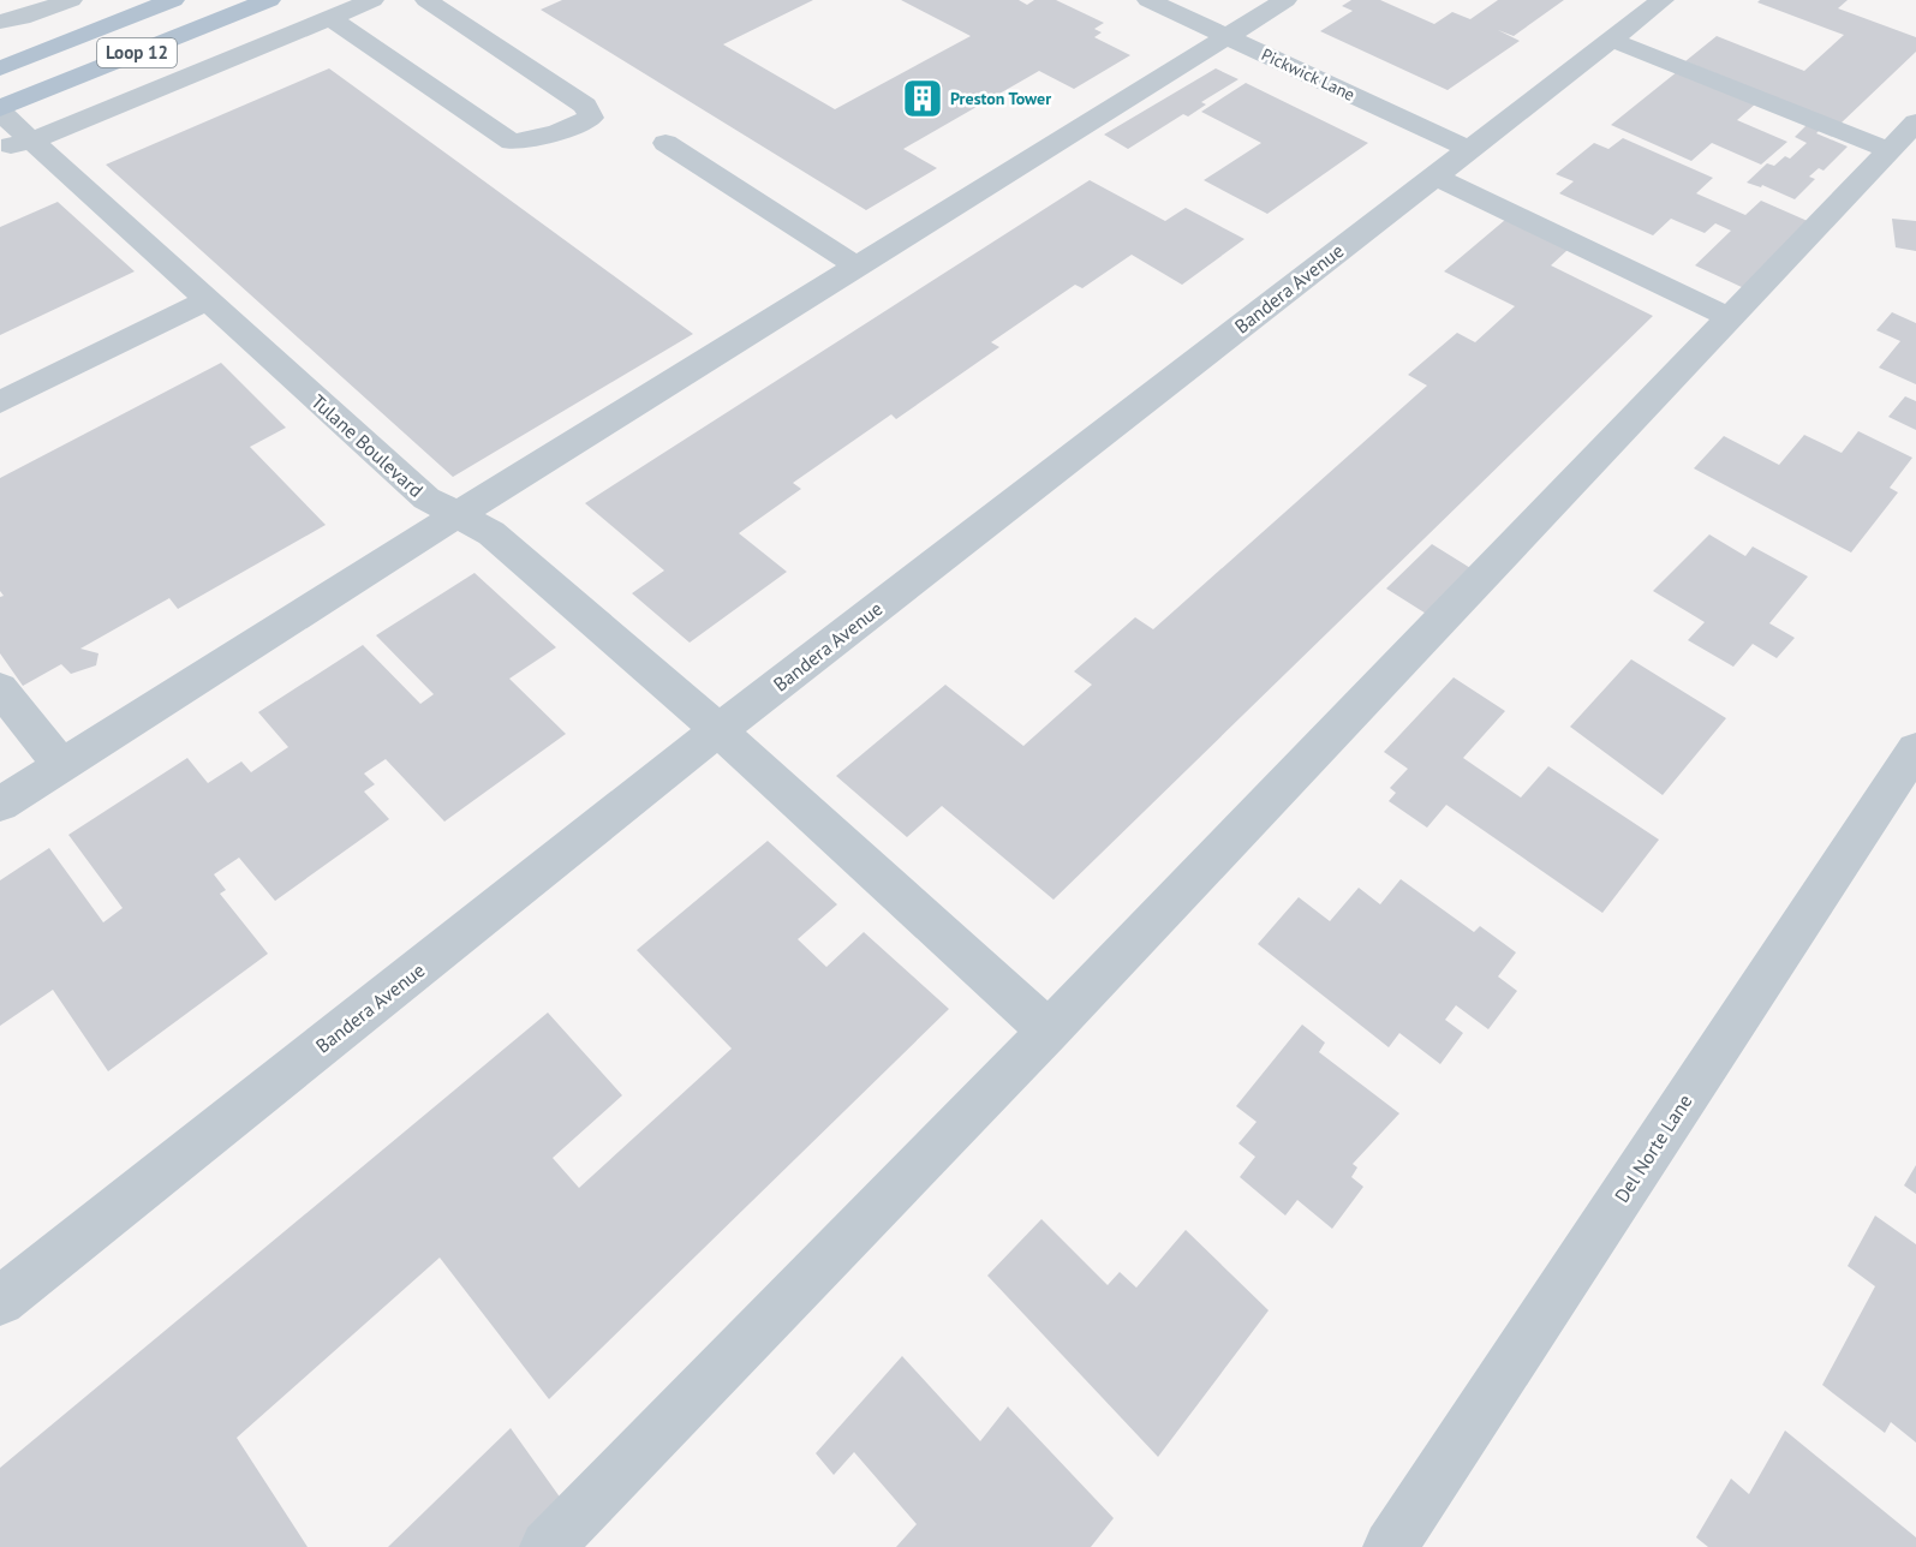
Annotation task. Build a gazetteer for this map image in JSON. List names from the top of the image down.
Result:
{
  "streets": {
    "main road": ["Loop 12"],
    "street": [
      "Pickwick Lane",
      "Bandera Avenue",
      "Tulane Boulevard",
      "Del Norte Lane"
    ]
  },
  "crossings": [
    ["Loop 12", "Tulane Boulevard"],
    ["Pickwick Lane", "Bandera Avenue"],
    ["Bandera Avenue", "Tulane Boulevard"]
  ],
  "places": {
    "building": ["Preston Tower"]
  }
}
